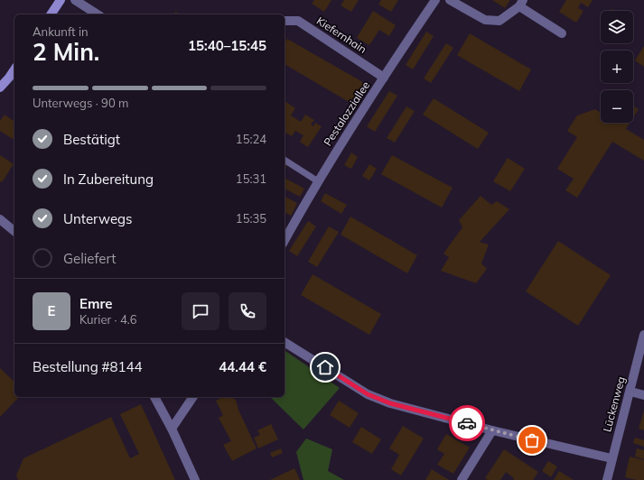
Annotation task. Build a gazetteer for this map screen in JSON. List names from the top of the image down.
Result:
{
  "streets": {
    "street": ["Kiefernhain", "Pestalozziallee", "Lückenweg"]
  },
  "crossings": [
    ["Kiefernhain", "Pestalozziallee"]
  ],
  "page": {
    "map_buttons": ["+", "−"],
    "heading": ["2 Min.", "Ankunft in", "15:40–15:45"],
    "panel": [
      "Emre",
      "Kurier · 4.6",
      "Bestellung #8144",
      "44.44 €"
    ],
    "bar": "Unterwegs · 90 m",
    "list": [
      ["Bestätigt", "15:24"],
      ["In Zubereitung", "15:31"],
      ["Unterwegs", "15:35"],
      "Geliefert"
    ],
    "round": "E"
  }
}
